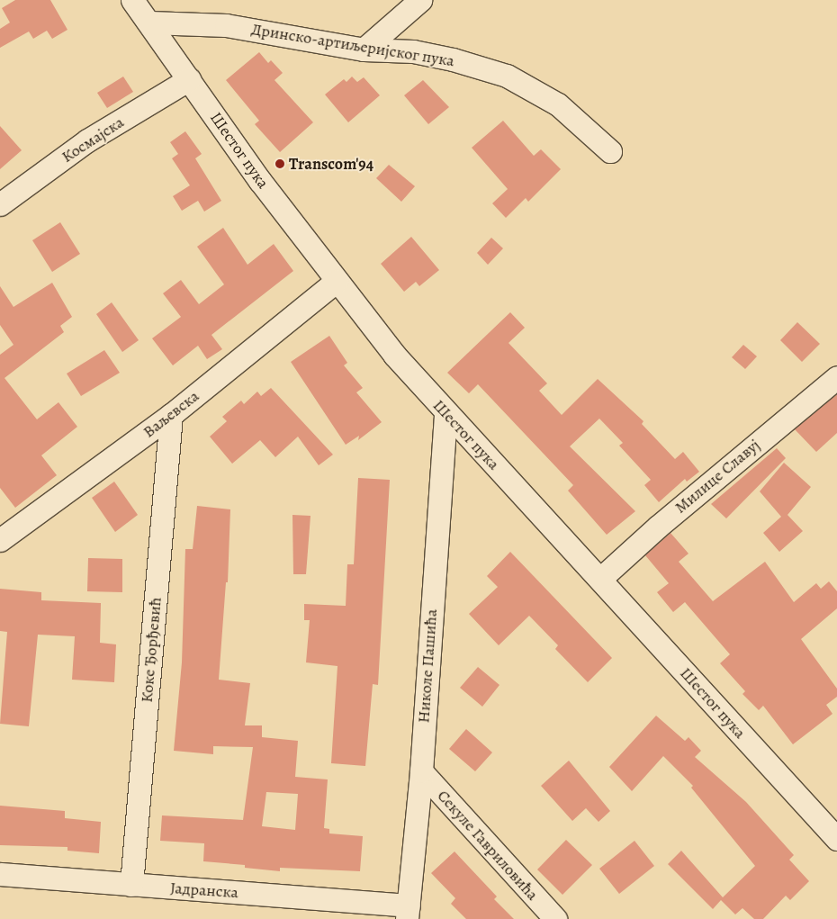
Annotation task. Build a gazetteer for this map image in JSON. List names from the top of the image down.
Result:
{
  "streets": {
    "street": [
      "Дринско-артиљеријског пука",
      "Космајска",
      "Шестог пука",
      "Ваљевска",
      "Милице Славуј",
      "Коке Ђорђевић",
      "Николе Пашића",
      "Секуле Гавриловића",
      "Јадранска"
    ]
  },
  "crossings": [
    ["Дринско-артиљеријског пука", "Шестог пука"],
    ["Космајска", "Шестог пука"],
    ["Шестог пука", "Ваљевска"],
    ["Шестог пука", "Милице Славуј"],
    ["Шестог пука", "Николе Пашића"],
    ["Ваљевска", "Коке Ђорђевић"],
    ["Коке Ђорђевић", "Јадранска"],
    ["Николе Пашића", "Секуле Гавриловића"],
    ["Николе Пашића", "Јадранска"]
  ],
  "places": ["Transcom'94"]
}
